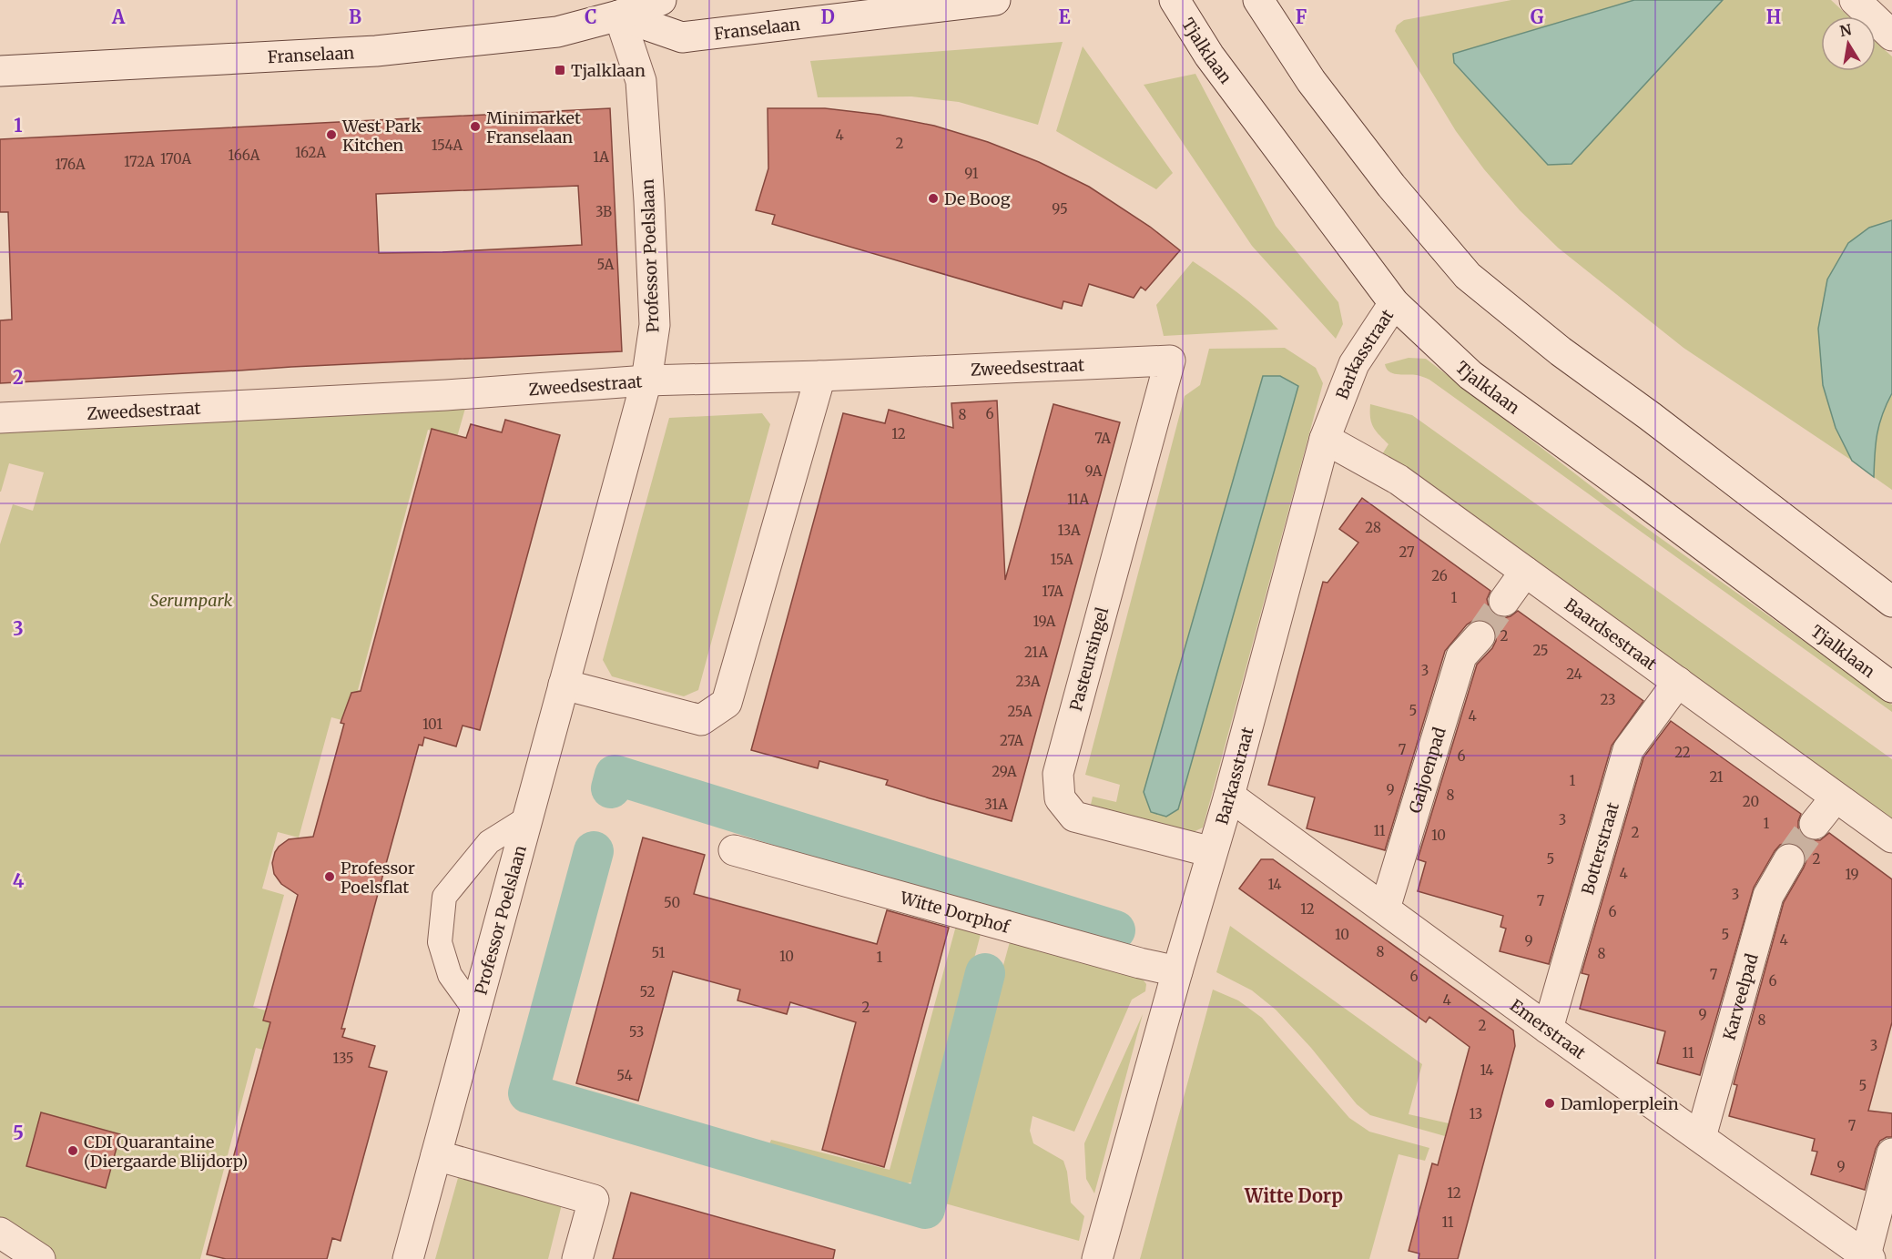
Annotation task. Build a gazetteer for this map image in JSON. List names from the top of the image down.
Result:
{
  "streets": {
    "street": [
      "Franselaan",
      "Tjalklaan",
      "Professor Poelslaan",
      "Barkasstraat",
      "Zweedsestraat",
      "Baardsestraat",
      "Pasteursingel",
      "Galjoenpad",
      "Botterstraat",
      "Witte Dorphof",
      "Karveelpad",
      "Emerstraat"
    ]
  },
  "crossings": [
    ["Franselaan", "Professor Poelslaan"],
    ["Tjalklaan", "Barkasstraat"],
    ["Professor Poelslaan", "Zweedsestraat"],
    ["Barkasstraat", "Baardsestraat"],
    ["Barkasstraat", "Pasteursingel"],
    ["Barkasstraat", "Witte Dorphof"],
    ["Barkasstraat", "Emerstraat"],
    ["Zweedsestraat", "Pasteursingel"],
    ["Baardsestraat", "Botterstraat"],
    ["Galjoenpad", "Emerstraat"],
    ["Botterstraat", "Emerstraat"],
    ["Karveelpad", "Emerstraat"]
  ],
  "districts": ["Witte Dorp"],
  "parks": ["Serumpark"],
  "places": {
    "transit": ["Tjalklaan"],
    "other": [
      "Minimarket Franselaan",
      "West Park Kitchen",
      "De Boog",
      "Professor Poelsflat",
      "Damloperplein",
      "CDI Quarantaine (Diergaarde Blijdorp)"
    ]
  },
  "house_numbers": [
    "4",
    "2",
    "154A",
    "162A",
    "166A",
    "1A",
    "170A",
    "172A",
    "176A",
    "91",
    "95",
    "3B",
    "5A",
    "6",
    "8",
    "12",
    "7A",
    "9A",
    "11A",
    "28",
    "13A",
    "27",
    "15A",
    "26",
    "17A",
    "1",
    "19A",
    "2",
    "25",
    "21A",
    "3",
    "24",
    "23A",
    "23",
    "5",
    "25A",
    "4",
    "101",
    "27A",
    "7",
    "22",
    "6",
    "29A",
    "21",
    "1",
    "9",
    "8",
    "20",
    "31A",
    "3",
    "1",
    "11",
    "2",
    "10",
    "5",
    "2",
    "4",
    "19",
    "14",
    "3",
    "7",
    "50",
    "12",
    "6",
    "10",
    "5",
    "4",
    "9",
    "8",
    "51",
    "8",
    "10",
    "1",
    "7",
    "6",
    "6",
    "52",
    "4",
    "2",
    "9",
    "8",
    "2",
    "53",
    "3",
    "11",
    "135",
    "14",
    "54",
    "5",
    "13",
    "7",
    "9",
    "12",
    "11"
  ],
  "north": "top",
  "grid": {
    "columns": [
      "A",
      "B",
      "C",
      "D",
      "E",
      "F",
      "G",
      "H"
    ],
    "rows": [
      "1",
      "2",
      "3",
      "4",
      "5"
    ]
  }
}
